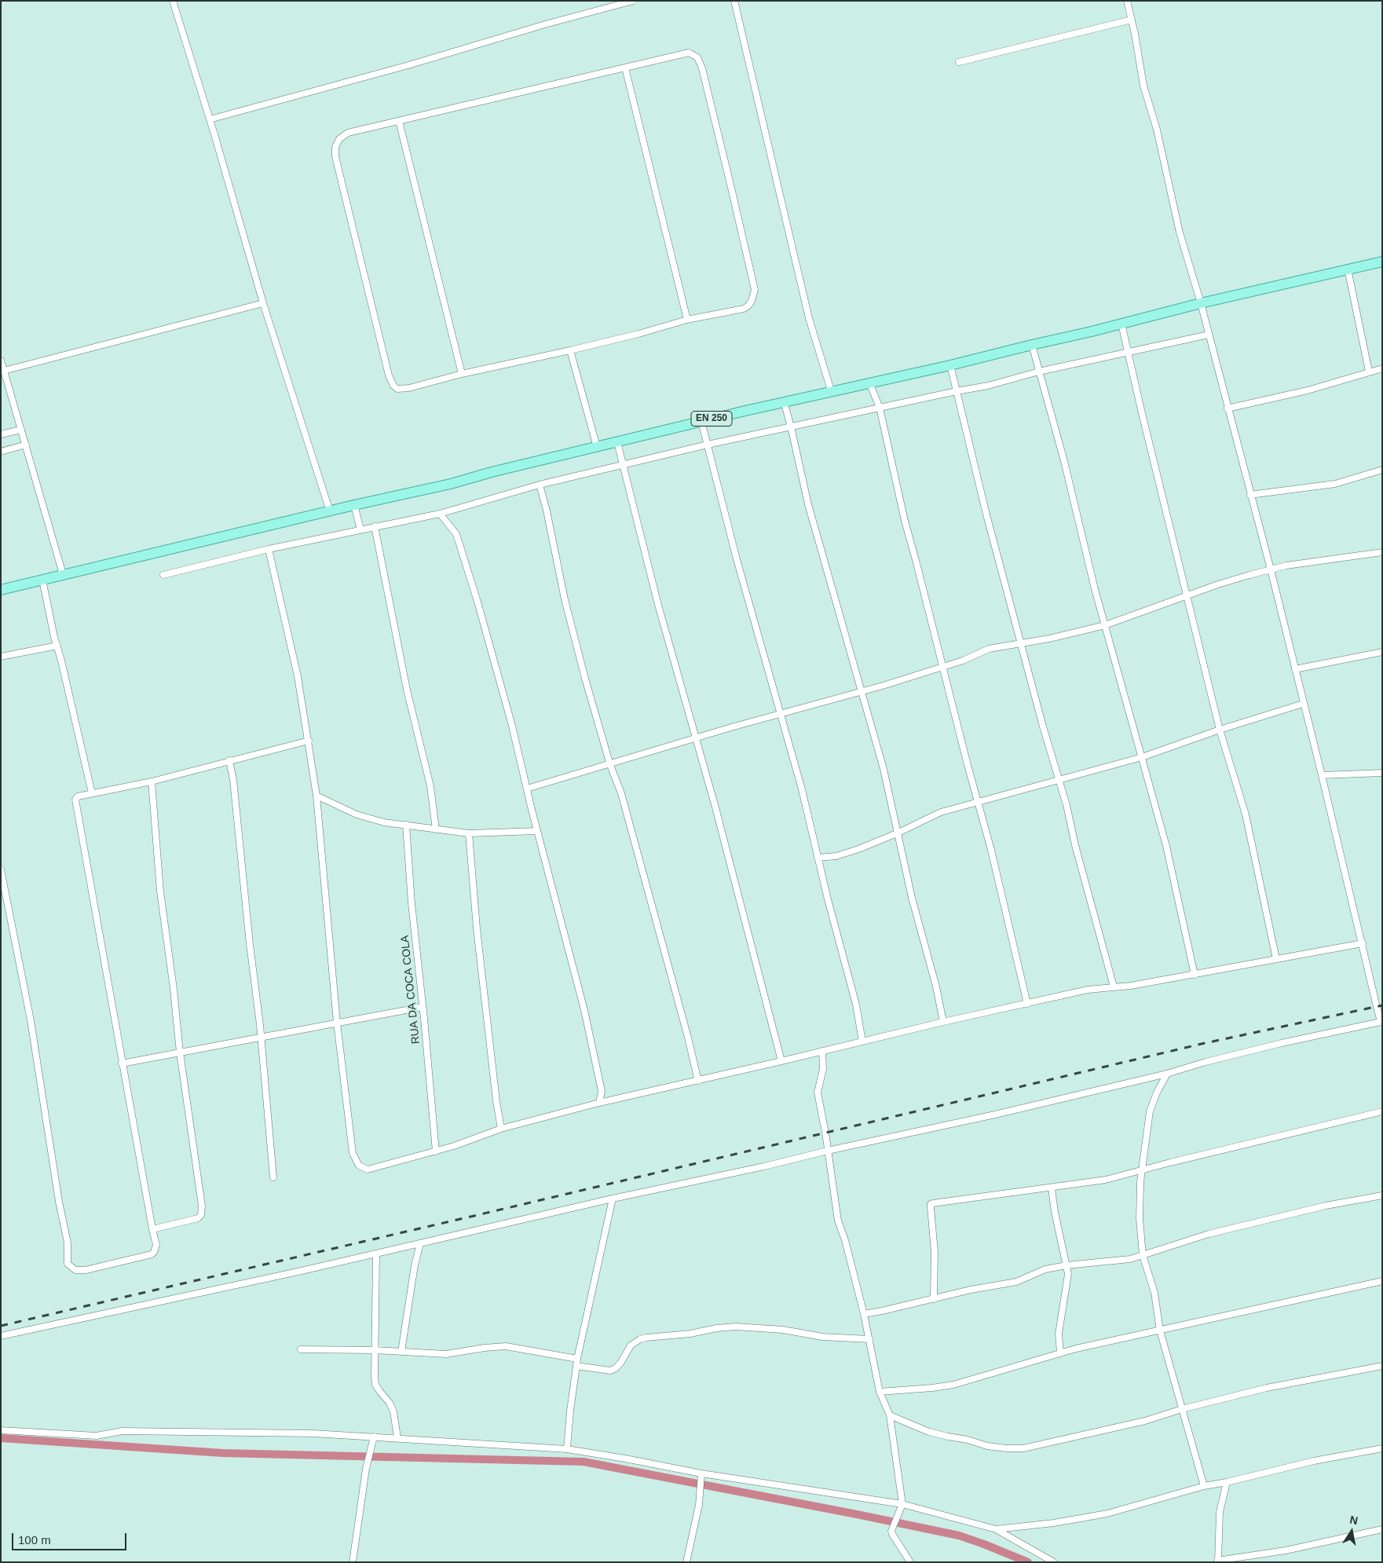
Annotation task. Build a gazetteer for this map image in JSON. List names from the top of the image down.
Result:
{
  "streets": {
    "main road": ["EN 250"],
    "street": ["RUA DA COCA COLA"]
  },
  "scale_bar": "100 m",
  "north": "top"
}
